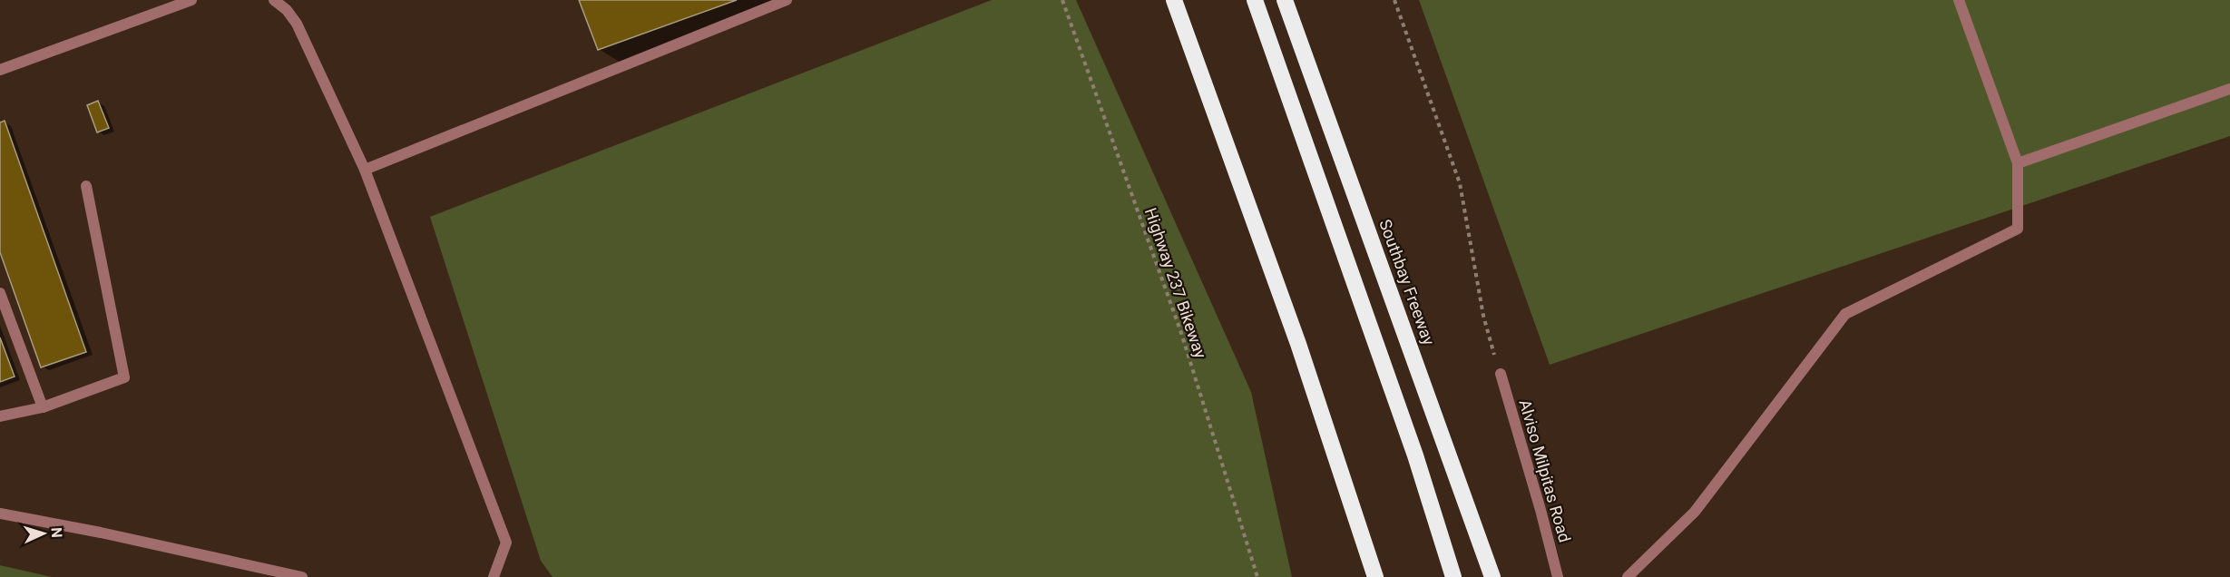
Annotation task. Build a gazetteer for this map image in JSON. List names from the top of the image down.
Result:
{
  "streets": {
    "highway": ["Southbay Freeway"],
    "lane": ["Alviso Milpitas Road"],
    "path": ["Highway 237 Bikeway"]
  },
  "north": "right"
}
